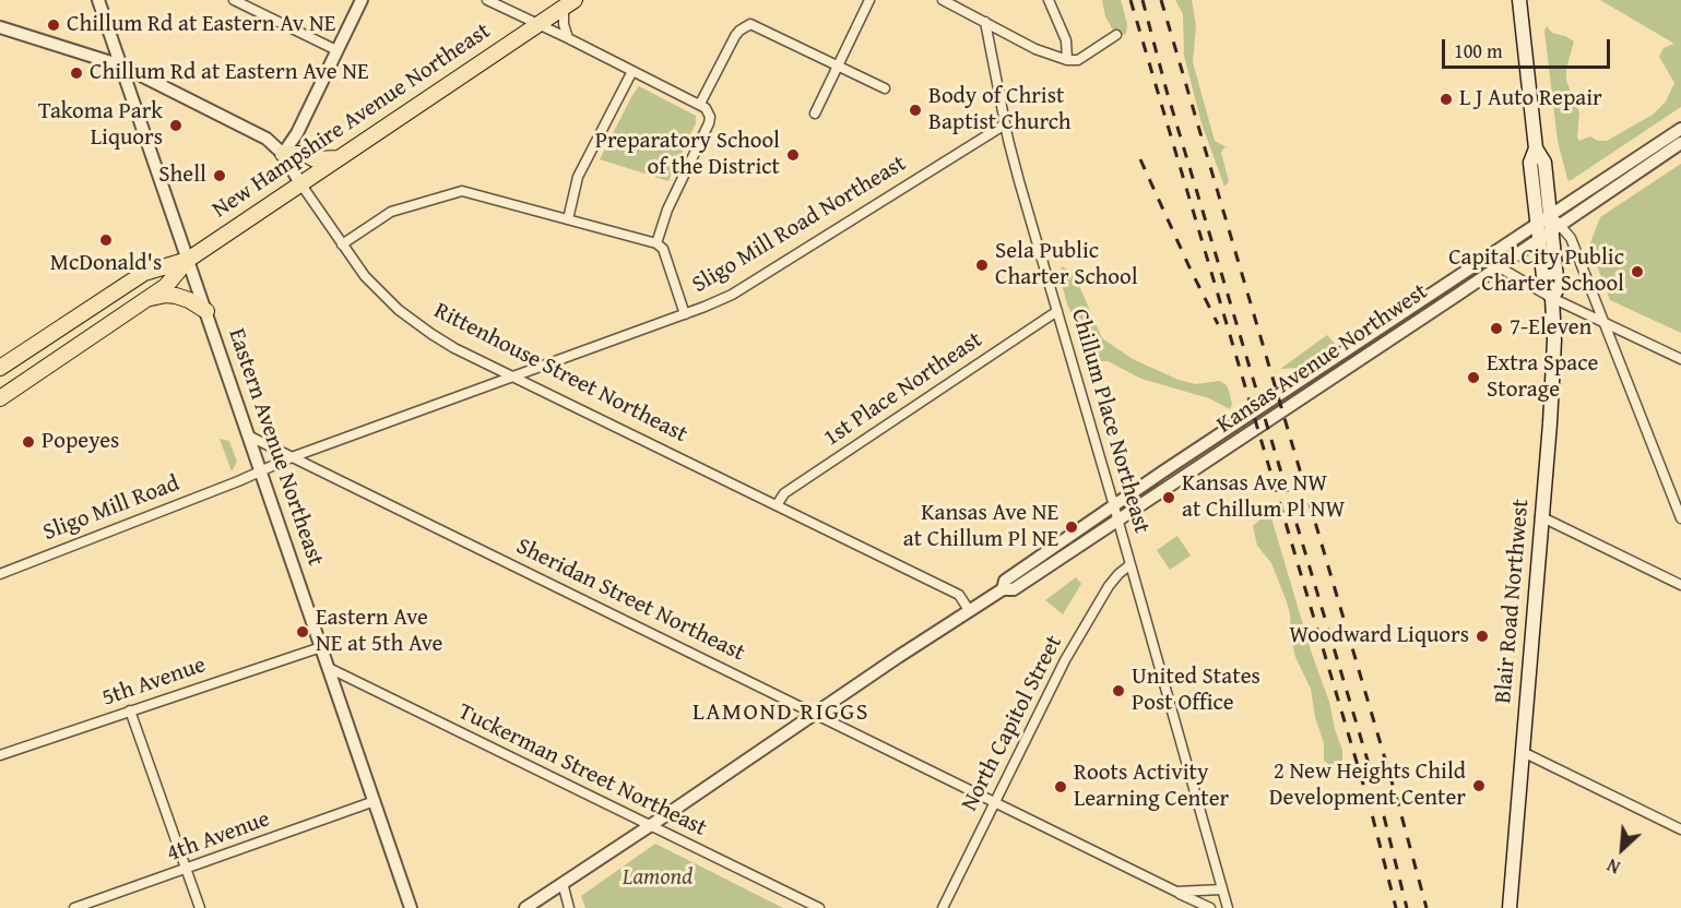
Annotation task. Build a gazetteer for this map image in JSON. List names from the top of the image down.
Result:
{
  "streets": {
    "main road": ["New Hampshire Avenue Northeast", "Blair Road Northwest"],
    "street": [
      "Sligo Mill Road Northeast",
      "Kansas Avenue Northwest",
      "Rittenhouse Street Northeast",
      "1st Place Northeast",
      "Chillum Place Northeast",
      "Eastern Avenue Northeast",
      "Sligo Mill Road",
      "Sheridan Street Northeast",
      "5th Avenue",
      "North Capitol Street",
      "Tuckerman Street Northeast",
      "4th Avenue"
    ]
  },
  "crossings": [
    ["New Hampshire Avenue Northeast", "Rittenhouse Street Northeast"],
    ["New Hampshire Avenue Northeast", "Eastern Avenue Northeast"],
    ["Sligo Mill Road Northeast", "Rittenhouse Street Northeast"],
    ["Sligo Mill Road Northeast", "Chillum Place Northeast"],
    ["Sligo Mill Road Northeast", "Eastern Avenue Northeast"],
    ["Sligo Mill Road Northeast", "Sligo Mill Road"],
    ["Sligo Mill Road Northeast", "Sheridan Street Northeast"],
    ["Kansas Avenue Northwest", "Chillum Place Northeast"],
    ["Kansas Avenue Northwest", "Blair Road Northwest"],
    ["Rittenhouse Street Northeast", "1st Place Northeast"],
    ["Rittenhouse Street Northeast", "Eastern Avenue Northeast"],
    ["1st Place Northeast", "Chillum Place Northeast"],
    ["Chillum Place Northeast", "North Capitol Street"],
    ["Eastern Avenue Northeast", "Sheridan Street Northeast"],
    ["Eastern Avenue Northeast", "5th Avenue"],
    ["Eastern Avenue Northeast", "Tuckerman Street Northeast"],
    ["Eastern Avenue Northeast", "4th Avenue"],
    ["Sheridan Street Northeast", "North Capitol Street"]
  ],
  "districts": ["LAMOND RIGGS"],
  "parks": ["Lamond"],
  "places": [
    "Chillum Rd at Eastern Av NE",
    "Chillum Rd at Eastern Ave NE",
    "L J Auto Repair",
    "Body of Christ Baptist Church",
    "Takoma Park Liquors",
    "Preparatory School of the District",
    "Shell",
    "McDonald's",
    "Sela Public Charter School",
    "Capital City Public Charter School",
    "7-Eleven",
    "Extra Space Storage",
    "Popeyes",
    "Kansas Ave NW at Chillum Pl NW",
    "Kansas Ave NE at Chillum Pl NE",
    "Eastern Ave NE at 5th Ave",
    "Woodward Liquors",
    "United States Post Office",
    "2 New Heights Child Development Center",
    "Roots Activity Learning Center"
  ],
  "scale_bar": "100 m",
  "north": "bottom left"
}
